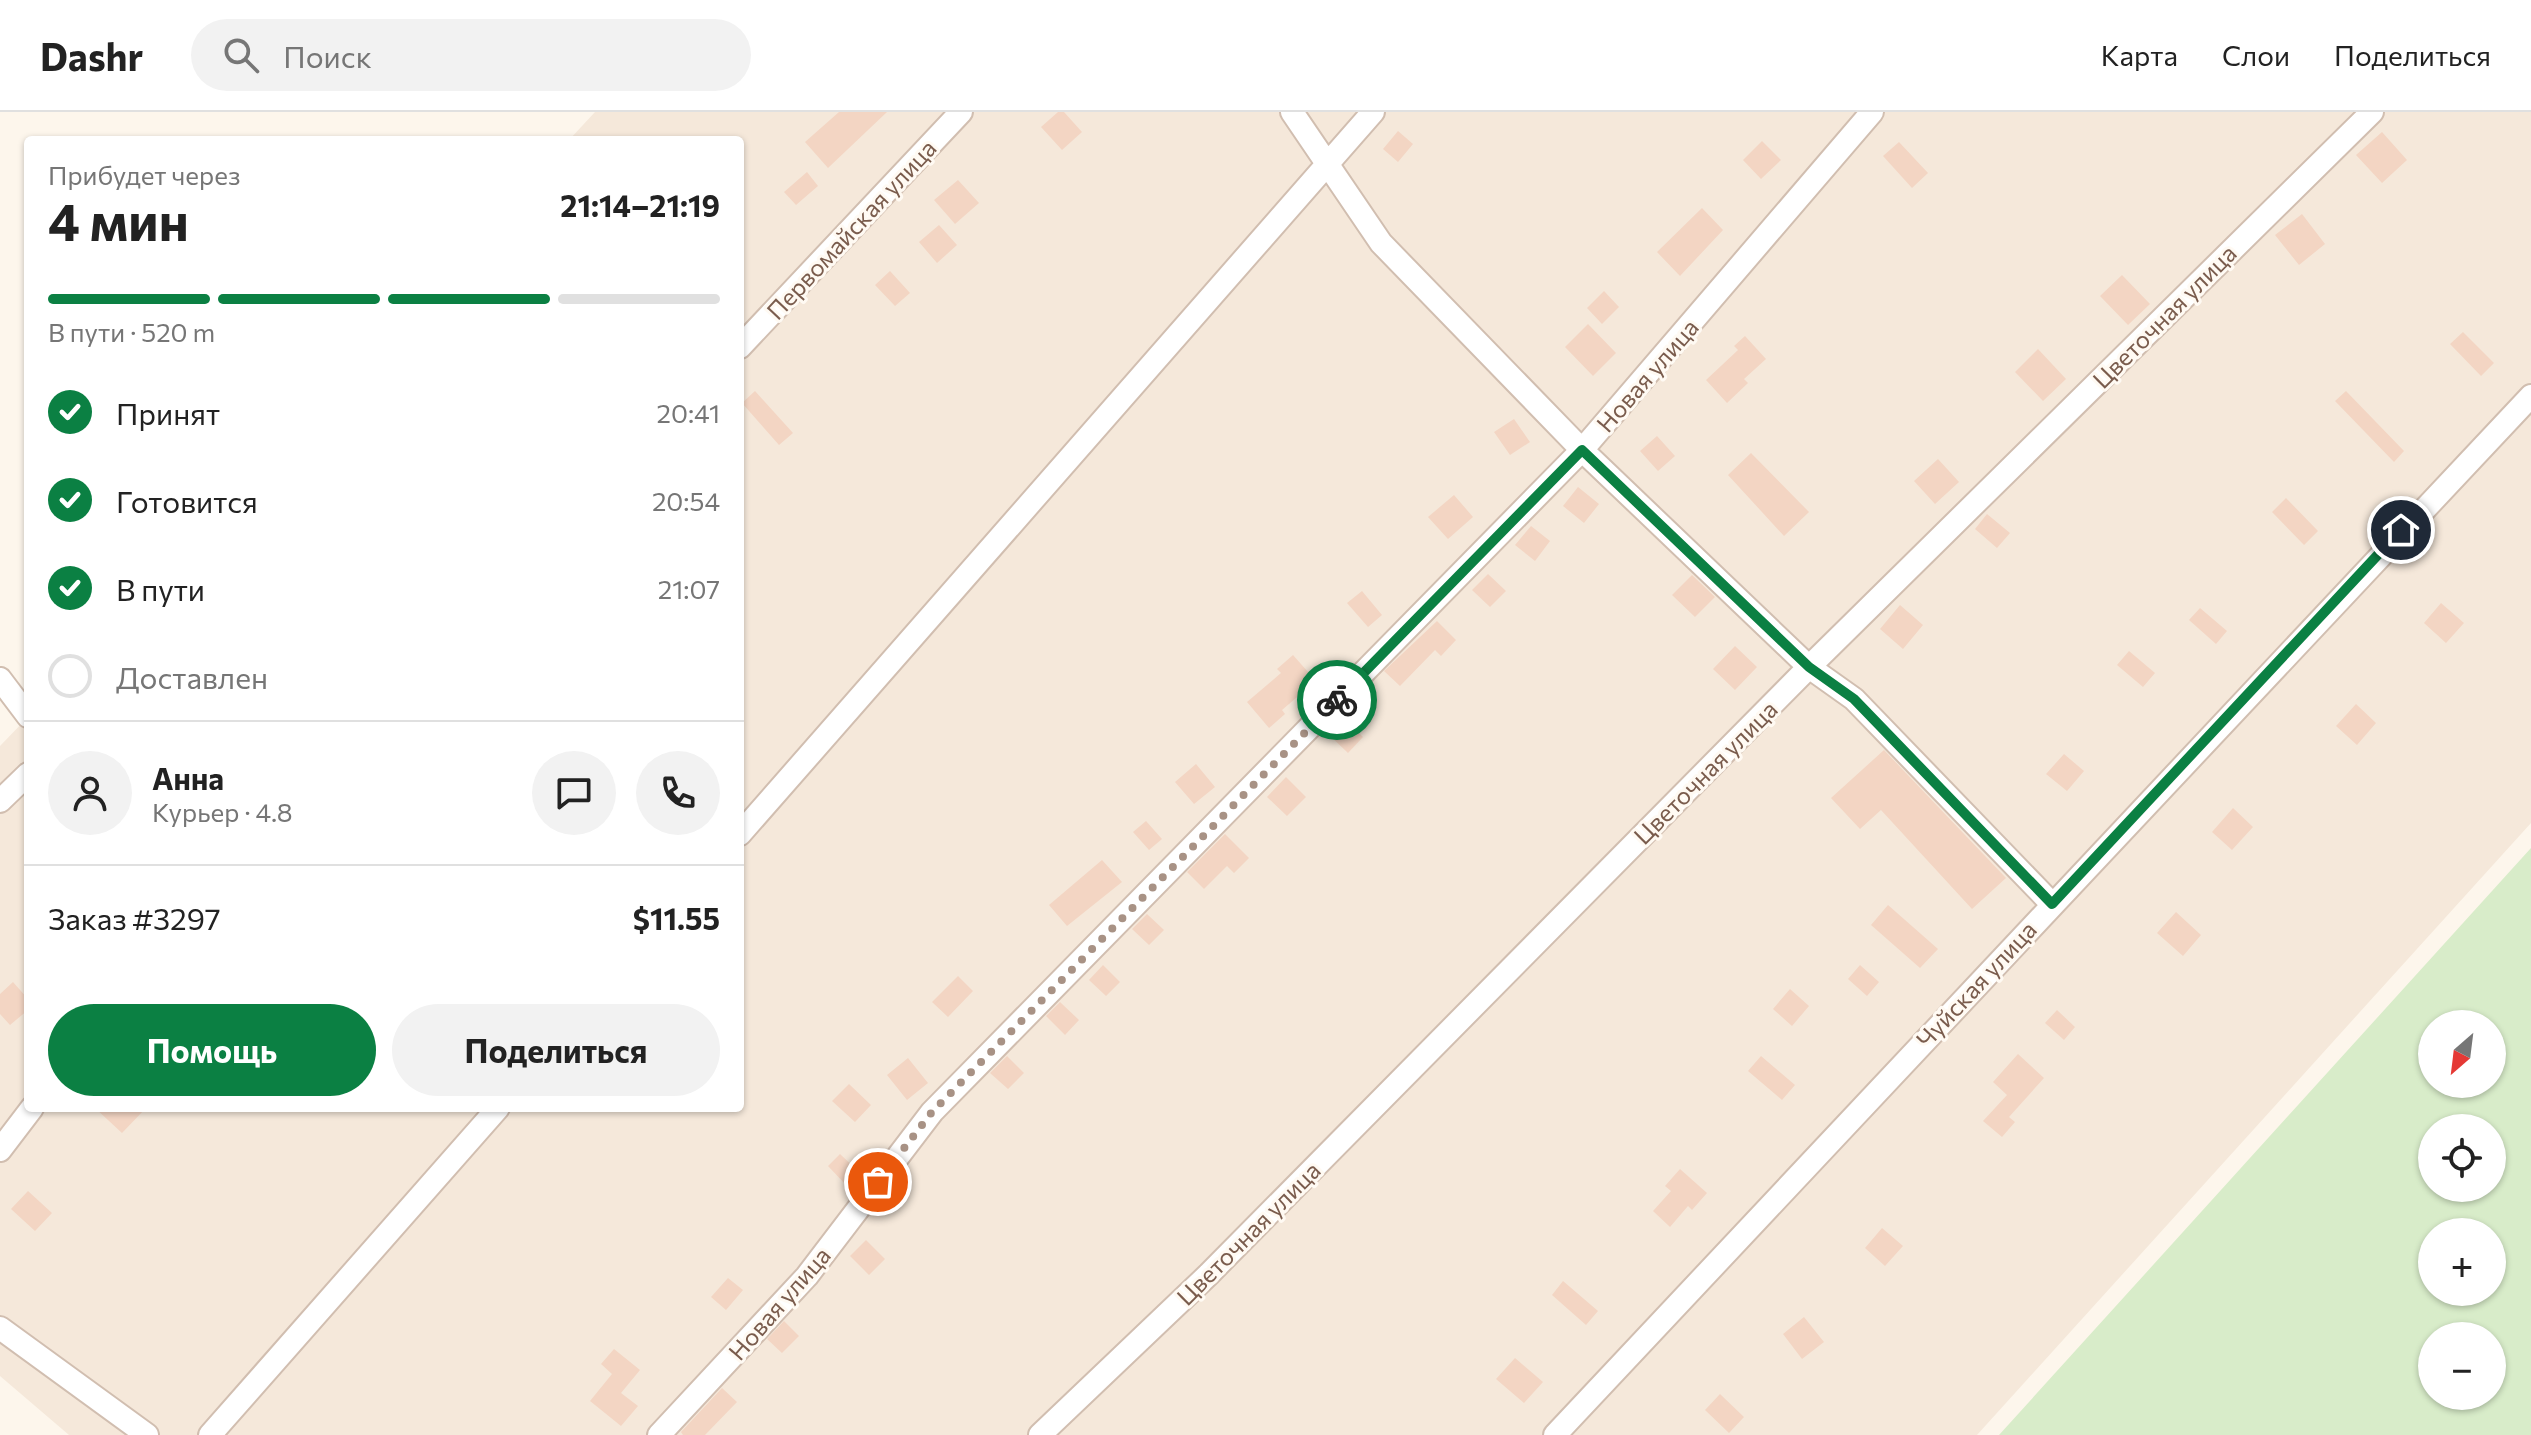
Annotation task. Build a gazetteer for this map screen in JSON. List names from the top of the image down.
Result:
{
  "streets": {
    "street": [
      "Первомайская улица",
      "Цветочная улица",
      "Новая улица",
      "Чуйская улица"
    ]
  },
  "north": "bottom left",
  "page": {
    "header": "Dashr",
    "search": "Поиск",
    "nav": ["Карта", "Слои", "Поделиться"],
    "heading": ["4 мин", "Прибудет через", "21:14–21:19"],
    "panel": [
      "Анна",
      "Курьер · 4.8",
      "Заказ #3297",
      "$11.55"
    ],
    "bar": "В пути · 520 m",
    "list": [
      ["Принят", "20:41"],
      ["Готовится", "20:54"],
      ["В пути", "21:07"],
      "Доставлен"
    ],
    "buttons": ["Помощь", "Поделиться"],
    "map_buttons": ["+", "−"]
  }
}
